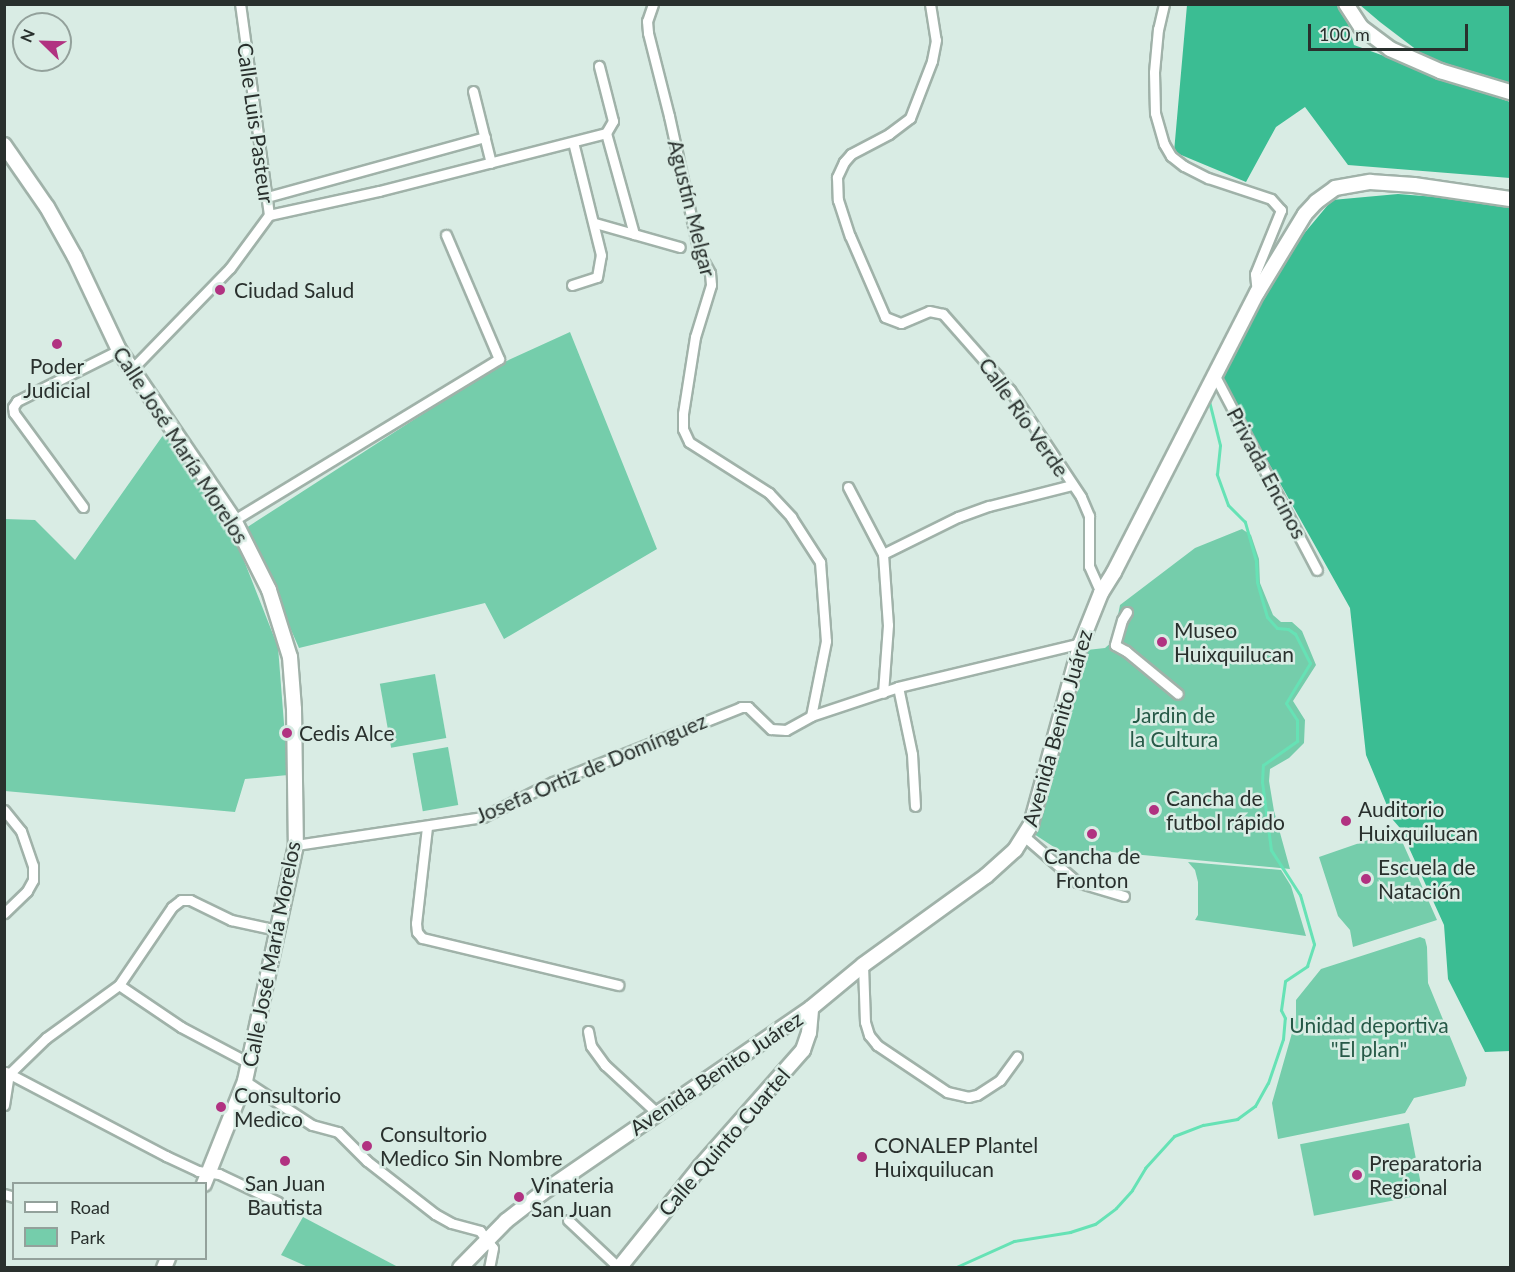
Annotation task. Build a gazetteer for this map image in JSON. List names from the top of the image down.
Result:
{
  "streets": {
    "main road": ["Calle José María Morelos", "Avenida Benito Juárez", "Calle Quinto Cuartel"],
    "street": [
      "Calle Luis Pasteur",
      "Agustín Melgar",
      "Calle Río Verde",
      "Privada Encinos",
      "Josefa Ortiz de Domínguez"
    ]
  },
  "crossings": [
    ["Calle Luis Pasteur", "Calle José María Morelos"],
    ["Agustín Melgar", "Josefa Ortiz de Domínguez"],
    ["Calle Río Verde", "Avenida Benito Juárez"],
    ["Calle José María Morelos", "Josefa Ortiz de Domínguez"],
    ["Privada Encinos", "Avenida Benito Juárez"],
    ["Avenida Benito Juárez", "Josefa Ortiz de Domínguez"],
    ["Avenida Benito Juárez", "Calle Quinto Cuartel"]
  ],
  "parks": ["Jardin de la Cultura", "Unidad deportiva \"El plan\""],
  "places": [
    "Ciudad Salud",
    "Poder Judicial",
    "Museo Huixquilucan",
    "Cedis Alce",
    "Cancha de futbol rápido",
    "Auditorio Huixquilucan",
    "Cancha de Fronton",
    "Escuela de Natación",
    "Consultorio Medico",
    "Consultorio Medico Sin Nombre",
    "CONALEP Plantel Huixquilucan",
    "San Juan Bautista",
    "Preparatoria Regional",
    "Vinateria San Juan"
  ],
  "legend": ["Road", "Park"],
  "scale_bar": "100 m",
  "north": "top left"
}
